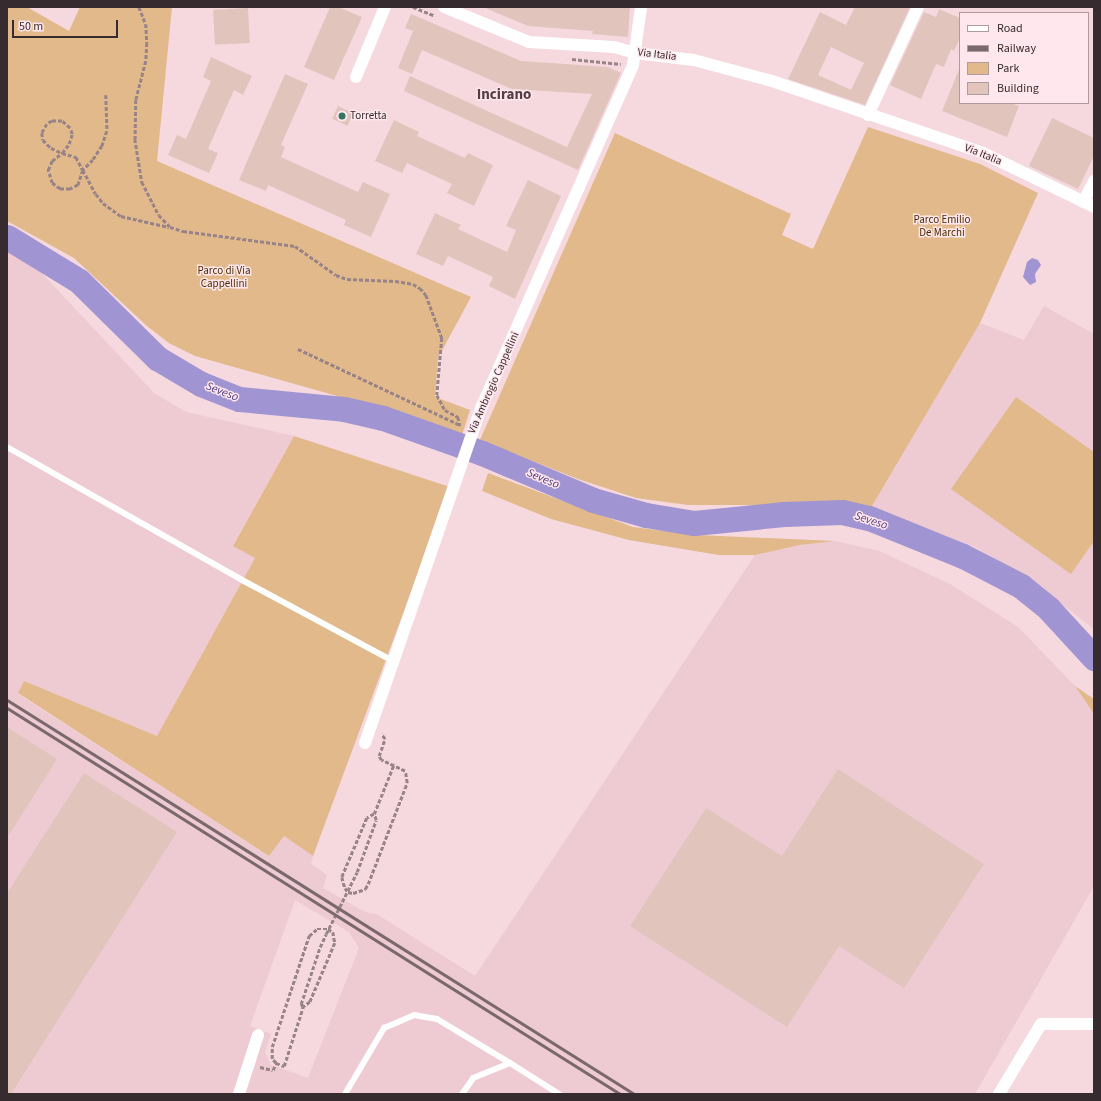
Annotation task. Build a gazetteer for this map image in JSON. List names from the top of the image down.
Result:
{
  "streets": {
    "street": ["Via Italia", "Via Ambrogio Cappellini"]
  },
  "crossings": [
    ["Via Italia", "Via Ambrogio Cappellini"]
  ],
  "districts": ["Incirano"],
  "water": ["Seveso"],
  "parks": ["Parco Emilio De Marchi", "Parco di Via Cappellini"],
  "places": ["Torretta"],
  "legend": [
    "Road",
    "Railway",
    "Park",
    "Building"
  ],
  "scale_bar": "50 m"
}
